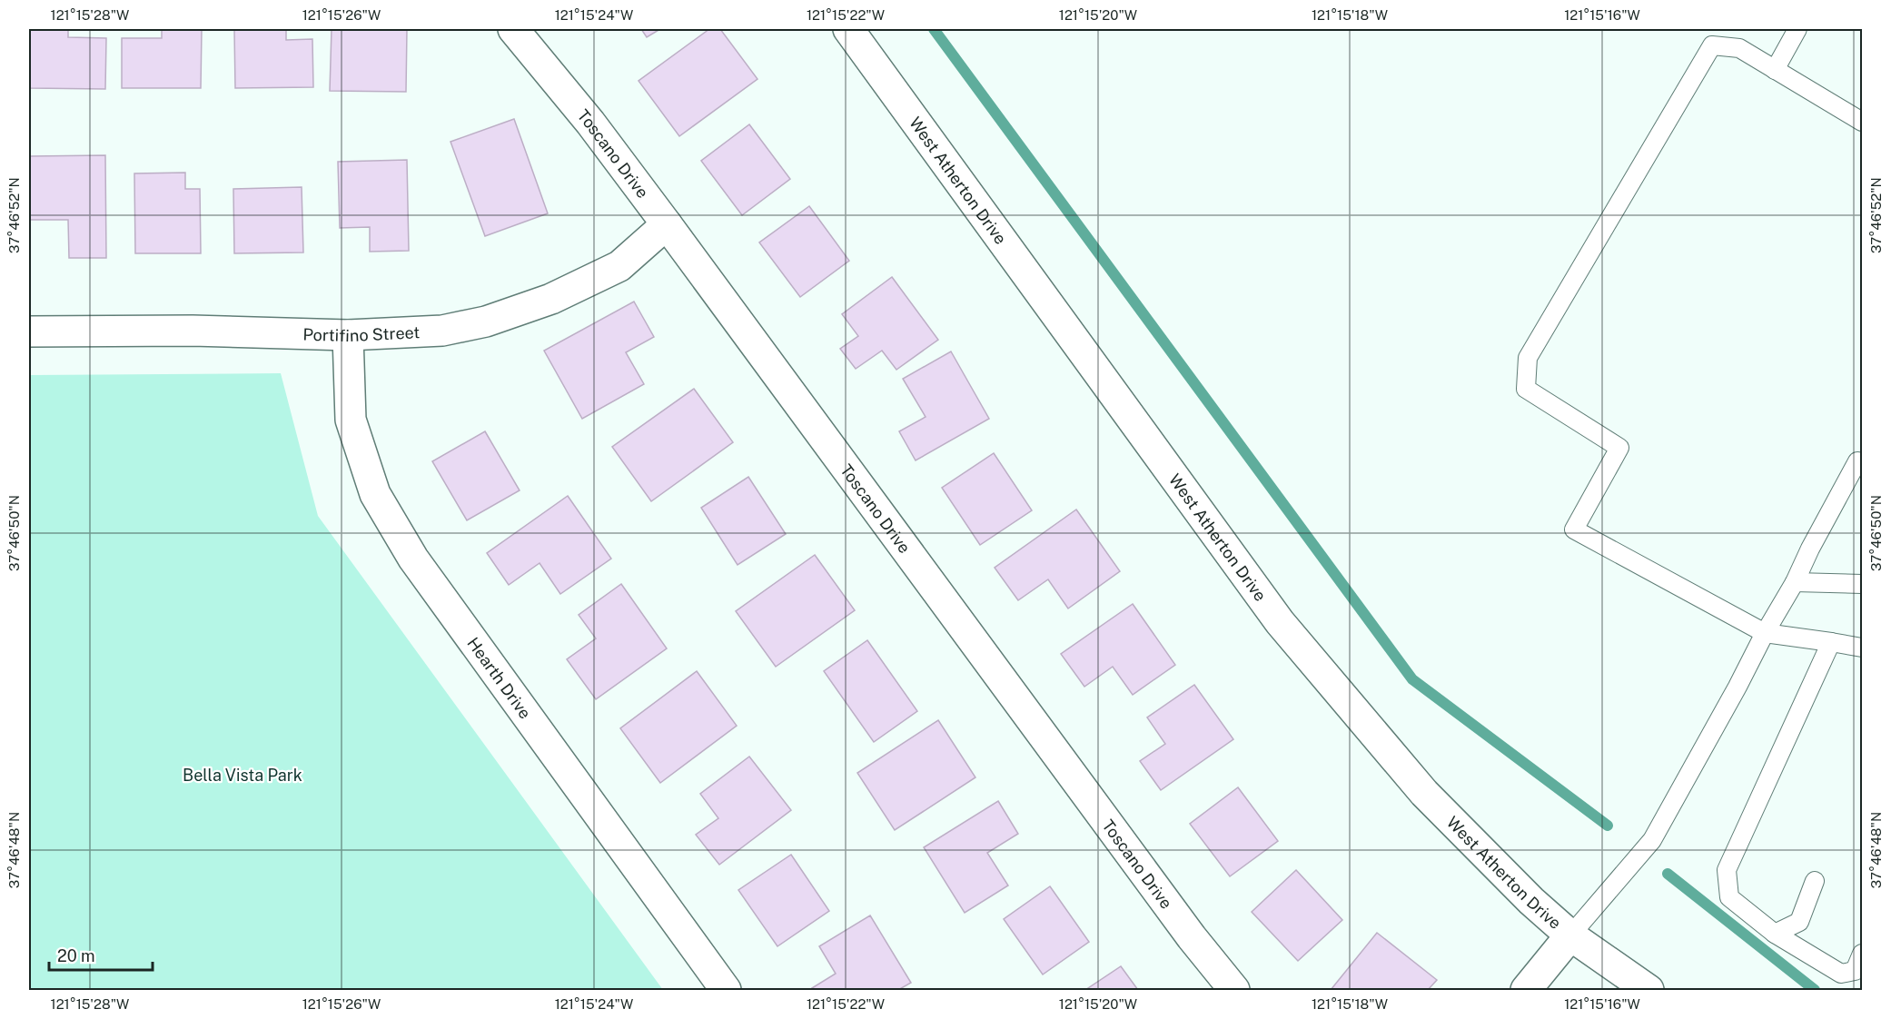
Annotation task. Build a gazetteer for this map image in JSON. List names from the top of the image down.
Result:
{
  "streets": {
    "street": [
      "Toscano Drive",
      "West Atherton Drive",
      "Portifino Street",
      "Hearth Drive"
    ]
  },
  "crossings": [
    ["Toscano Drive", "Portifino Street"],
    ["Portifino Street", "Hearth Drive"]
  ],
  "parks": ["Bella Vista Park"],
  "scale_bar": "20 m",
  "coordinates": [
    "121°15'28\"W",
    "121°15'26\"W",
    "121°15'24\"W",
    "121°15'22\"W",
    "121°15'20\"W",
    "121°15'18\"W",
    "121°15'16\"W",
    "37°46'52\"N",
    "37°46'50\"N",
    "37°46'48\"N"
  ]
}
